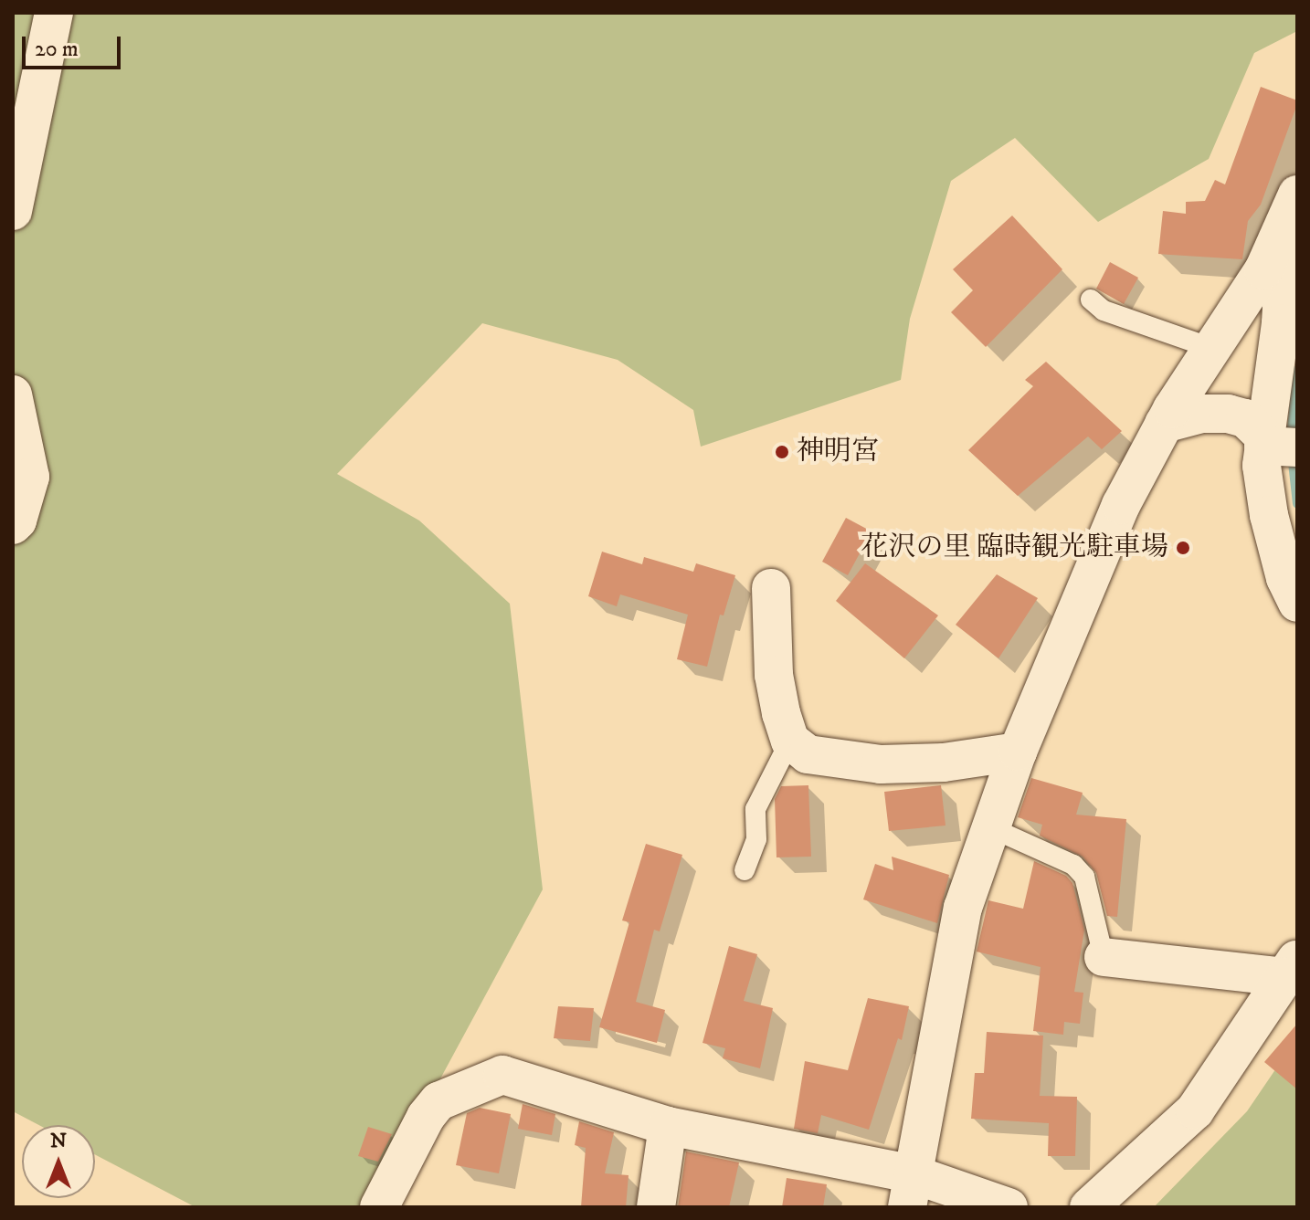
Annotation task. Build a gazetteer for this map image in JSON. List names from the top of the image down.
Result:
{
  "places": ["神明宮", "花沢の里 臨時観光駐車場"],
  "scale_bar": "20 m",
  "north": "top"
}
